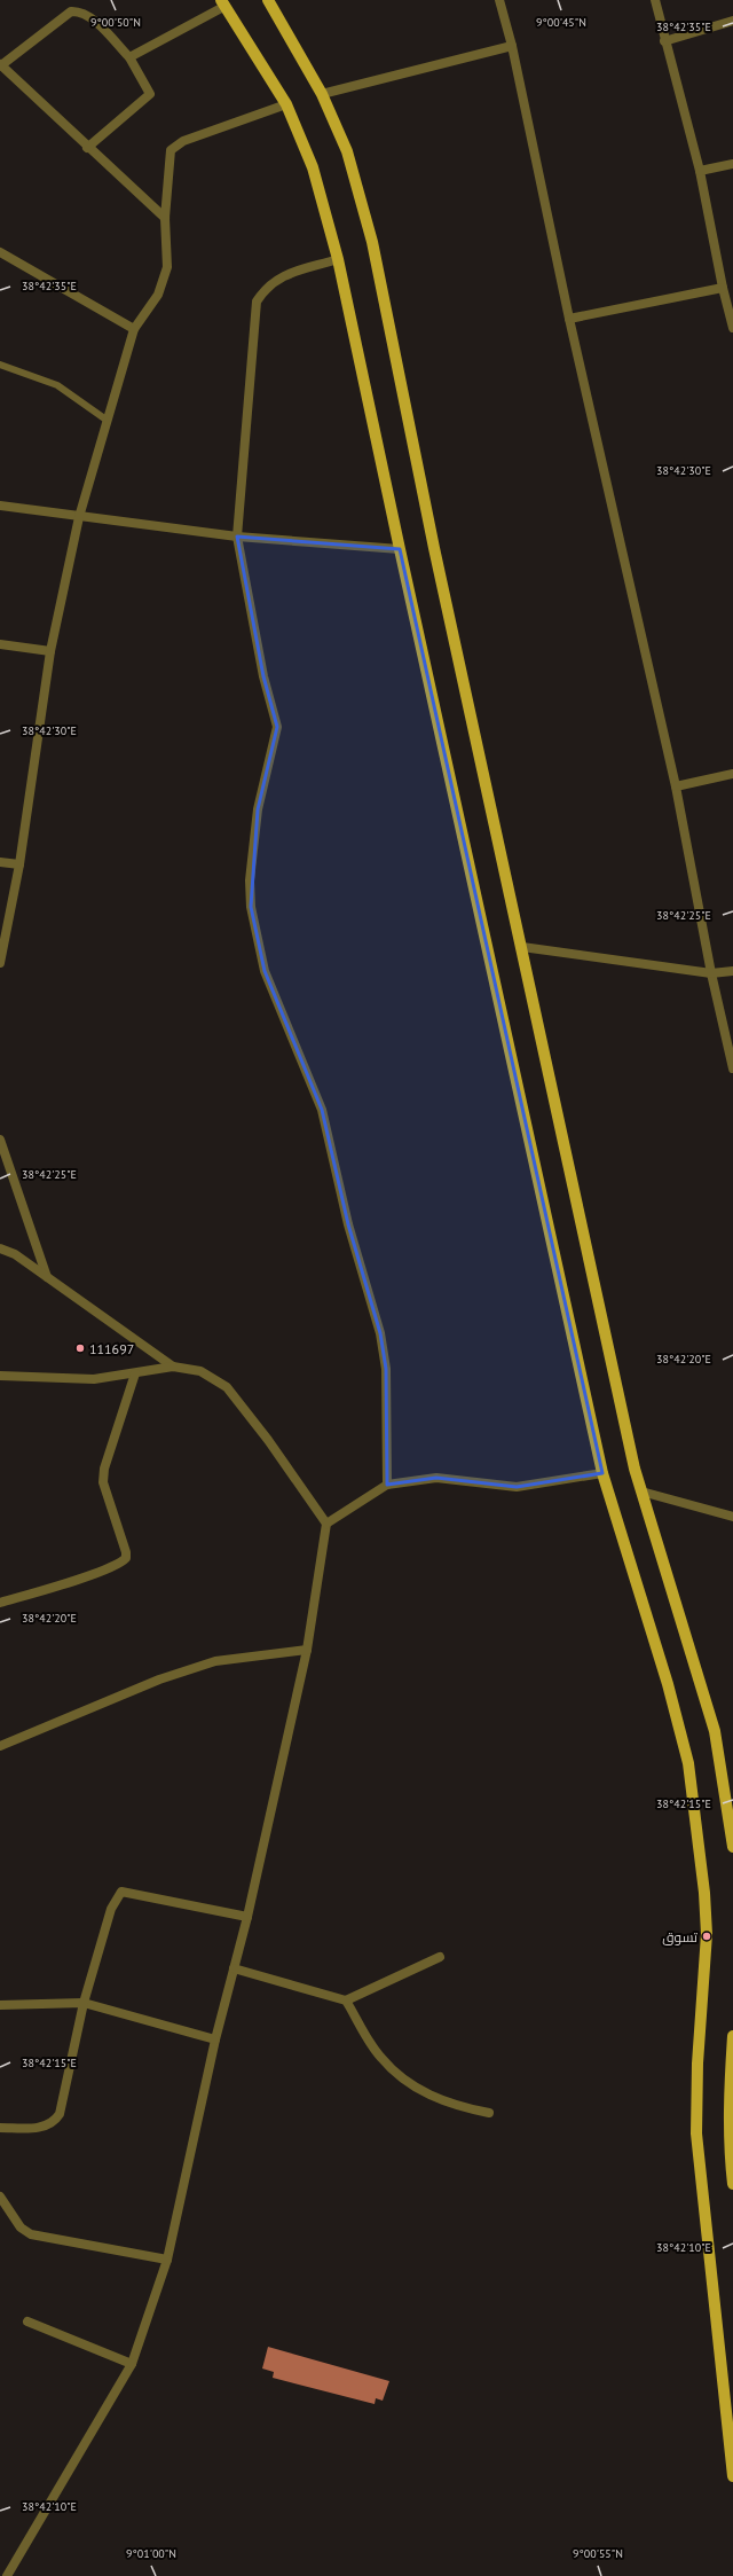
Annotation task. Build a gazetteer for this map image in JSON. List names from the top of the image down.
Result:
{
  "places": ["111697", "تسوق"],
  "coordinates": [
    "9°00'50\"N",
    "9°00'45\"N",
    "38°42'35\"E",
    "38°42'30\"E",
    "38°42'25\"E",
    "38°42'20\"E",
    "38°42'15\"E",
    "38°42'10\"E",
    "9°01'00\"N",
    "9°00'55\"N"
  ]
}
